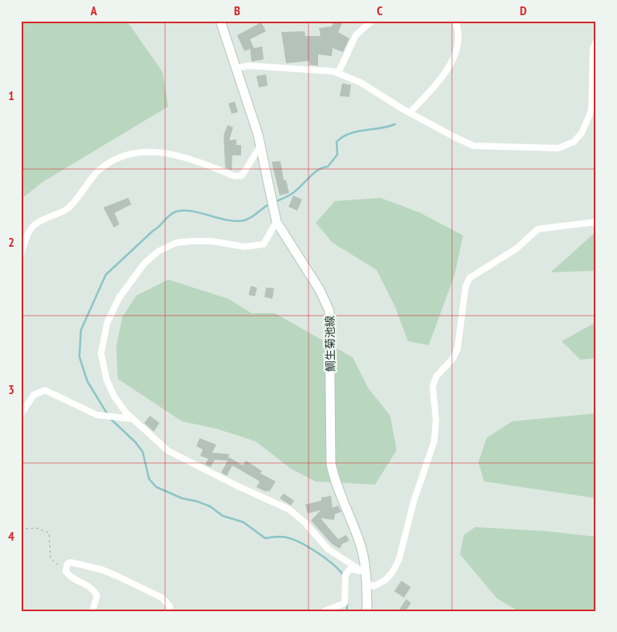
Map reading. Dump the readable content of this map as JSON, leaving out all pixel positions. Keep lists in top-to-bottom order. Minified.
{"streets":{"main road":["鯛生菊池線"]},"grid":{"columns":["A","B","C","D"],"rows":["1","2","3","4"]}}
